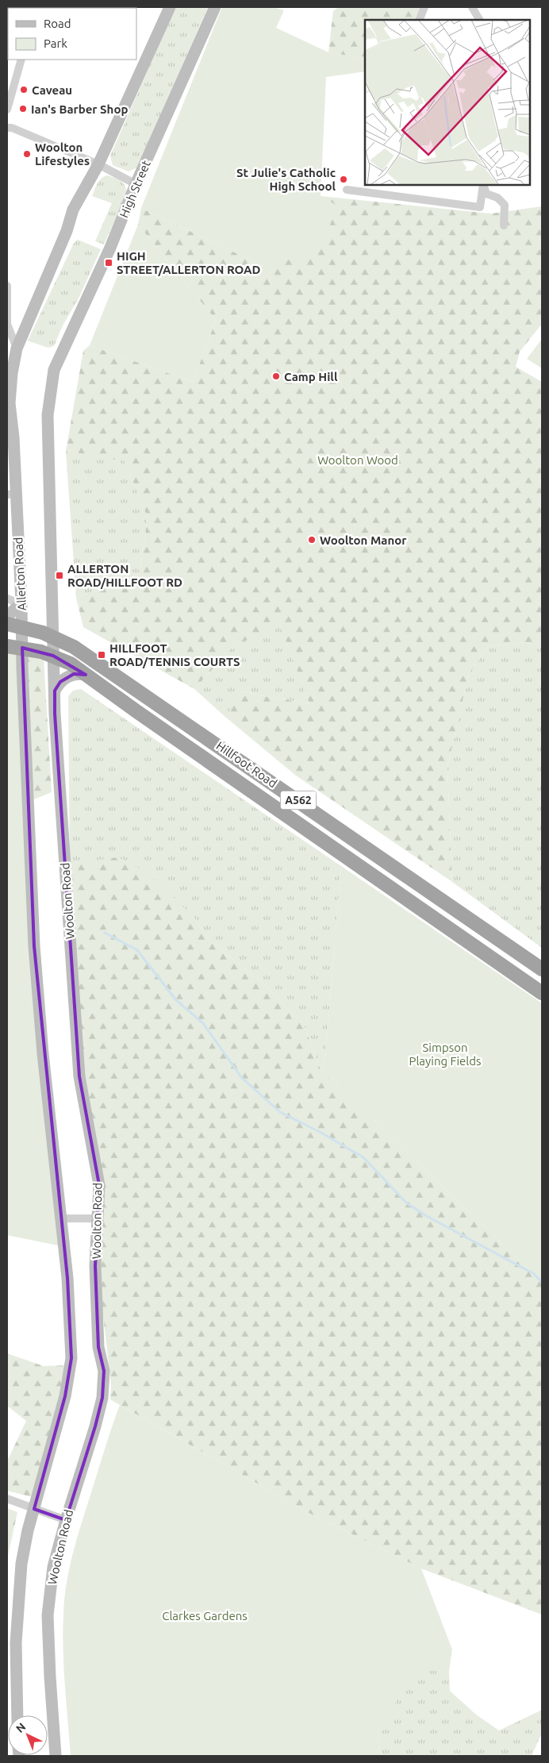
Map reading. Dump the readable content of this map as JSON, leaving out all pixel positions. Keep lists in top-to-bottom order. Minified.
{"streets":{"highway":["Hillfoot Road","A562"],"main road":["High Street","Allerton Road","Woolton Road"]},"crossings":[["High Street","Hillfoot Road"],["High Street","Woolton Road"],["Allerton Road","Hillfoot Road"],["Allerton Road","A562"],["Hillfoot Road","A562"],["Hillfoot Road","Woolton Road"],["A562","Woolton Road"]],"parks":["Woolton Wood","Simpson Playing Fields","Clarkes Gardens"],"places":{"other":["Caveau","Ian's Barber Shop","Woolton Lifestyles","St Julie's Catholic High School","Camp Hill","Woolton Manor"],"transit":["HIGH STREET/ALLERTON ROAD","ALLERTON ROAD/HILLFOOT RD","HILLFOOT ROAD/TENNIS COURTS"]},"legend":["Road","Park"],"north":"top left"}
